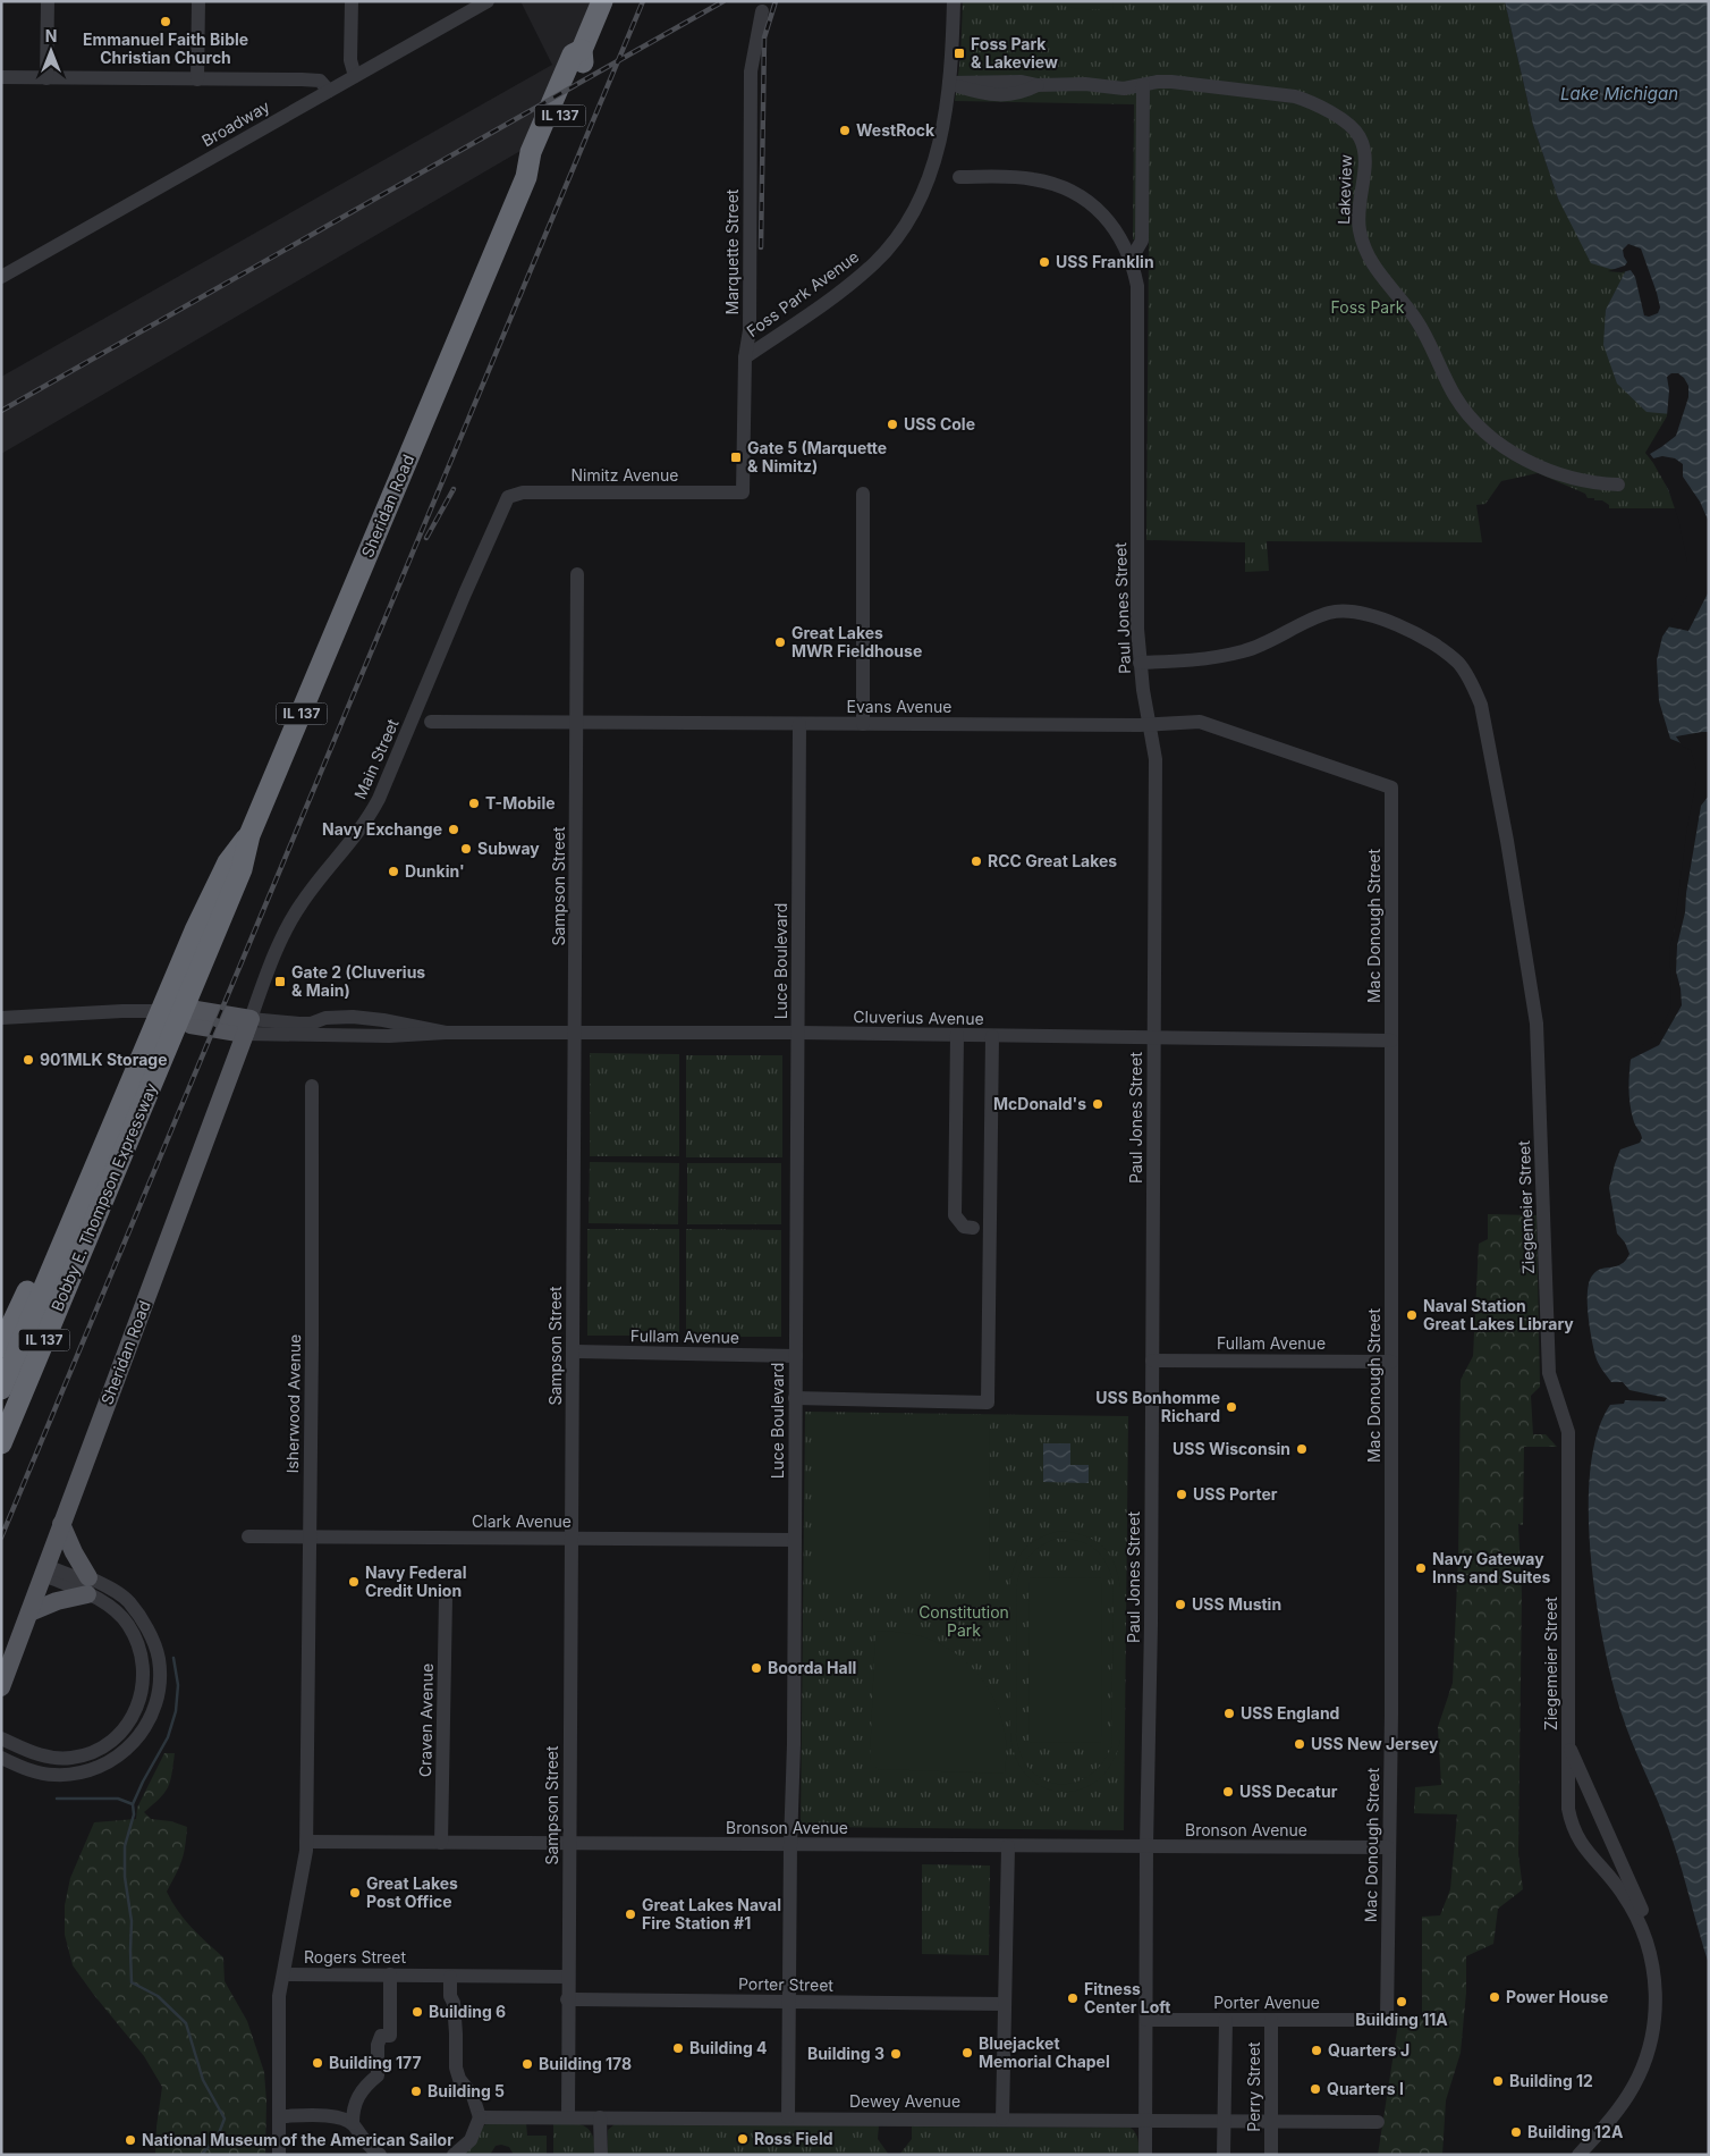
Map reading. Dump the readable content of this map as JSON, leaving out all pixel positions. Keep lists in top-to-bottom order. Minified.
{"streets":{"highway":["IL 137","Sheridan Road","Bobby E. Thompson Expressway"],"street":["Broadway","Lakeview","Marquette Street","Foss Park Avenue","Nimitz Avenue","Paul Jones Street","Evans Avenue","Main Street","Sampson Street","Mac Donough Street","Luce Boulevard","Cluverius Avenue","Ziegemeier Street","Fullam Avenue","Isherwood Avenue","Clark Avenue","Craven Avenue","Bronson Avenue","Rogers Street","Porter Street","Porter Avenue","Perry Street","Dewey Avenue"]},"crossings":[["Lakeview","Foss Park Avenue"],["Marquette Street","Foss Park Avenue"],["Marquette Street","Nimitz Avenue"],["Nimitz Avenue","Main Street"],["Sheridan Road","Main Street"],["Sheridan Road","Cluverius Avenue"],["Sheridan Road","Bobby E. Thompson Expressway"],["Paul Jones Street","Evans Avenue"],["Paul Jones Street","Cluverius Avenue"],["Paul Jones Street","Ziegemeier Street"],["Paul Jones Street","Fullam Avenue"],["Paul Jones Street","Bronson Avenue"],["Paul Jones Street","Porter Avenue"],["Paul Jones Street","Dewey Avenue"],["Evans Avenue","Sampson Street"],["Evans Avenue","Mac Donough Street"],["Evans Avenue","Luce Boulevard"],["Main Street","Cluverius Avenue"],["Sampson Street","Cluverius Avenue"],["Sampson Street","Fullam Avenue"],["Sampson Street","Clark Avenue"],["Sampson Street","Bronson Avenue"],["Sampson Street","Rogers Street"],["Sampson Street","Porter Street"],["Sampson Street","Dewey Avenue"],["Mac Donough Street","Cluverius Avenue"],["Mac Donough Street","Fullam Avenue"],["Mac Donough Street","Bronson Avenue"],["Mac Donough Street","Porter Avenue"],["Luce Boulevard","Cluverius Avenue"],["Luce Boulevard","Fullam Avenue"],["Luce Boulevard","Clark Avenue"],["Luce Boulevard","Bronson Avenue"],["Luce Boulevard","Porter Street"],["Luce Boulevard","Dewey Avenue"],["Isherwood Avenue","Clark Avenue"],["Isherwood Avenue","Bronson Avenue"],["Craven Avenue","Bronson Avenue"],["Porter Avenue","Perry Street"],["Perry Street","Dewey Avenue"]],"water":["Lake Michigan"],"parks":["Foss Park","Constitution Park"],"places":{"other":["Emmanuel Faith Bible Christian Church","WestRock","USS Franklin","USS Cole","Great Lakes MWR Fieldhouse","T-Mobile","Navy Exchange","Subway","RCC Great Lakes","Dunkin'","901MLK Storage","McDonald's","Naval Station Great Lakes Library","USS Bonhomme Richard","USS Wisconsin","USS Porter","Navy Gateway Inns and Suites","Navy Federal Credit Union","USS Mustin","Boorda Hall","USS England","USS New Jersey","USS Decatur","Great Lakes Post Office","Great Lakes Naval Fire Station #1","Power House","Fitness Center Loft","Building 11A","Building 6","Building 4","Quarters J","Bluejacket Memorial Chapel","Building 3","Building 177","Building 178","Building 12","Quarters I","Building 5","Building 12A","Ross Field","National Museum of the American Sailor"],"transit":["Foss Park & Lakeview","Gate 5 (Marquette & Nimitz)","Gate 2 (Cluverius & Main)"]},"north":"top"}
